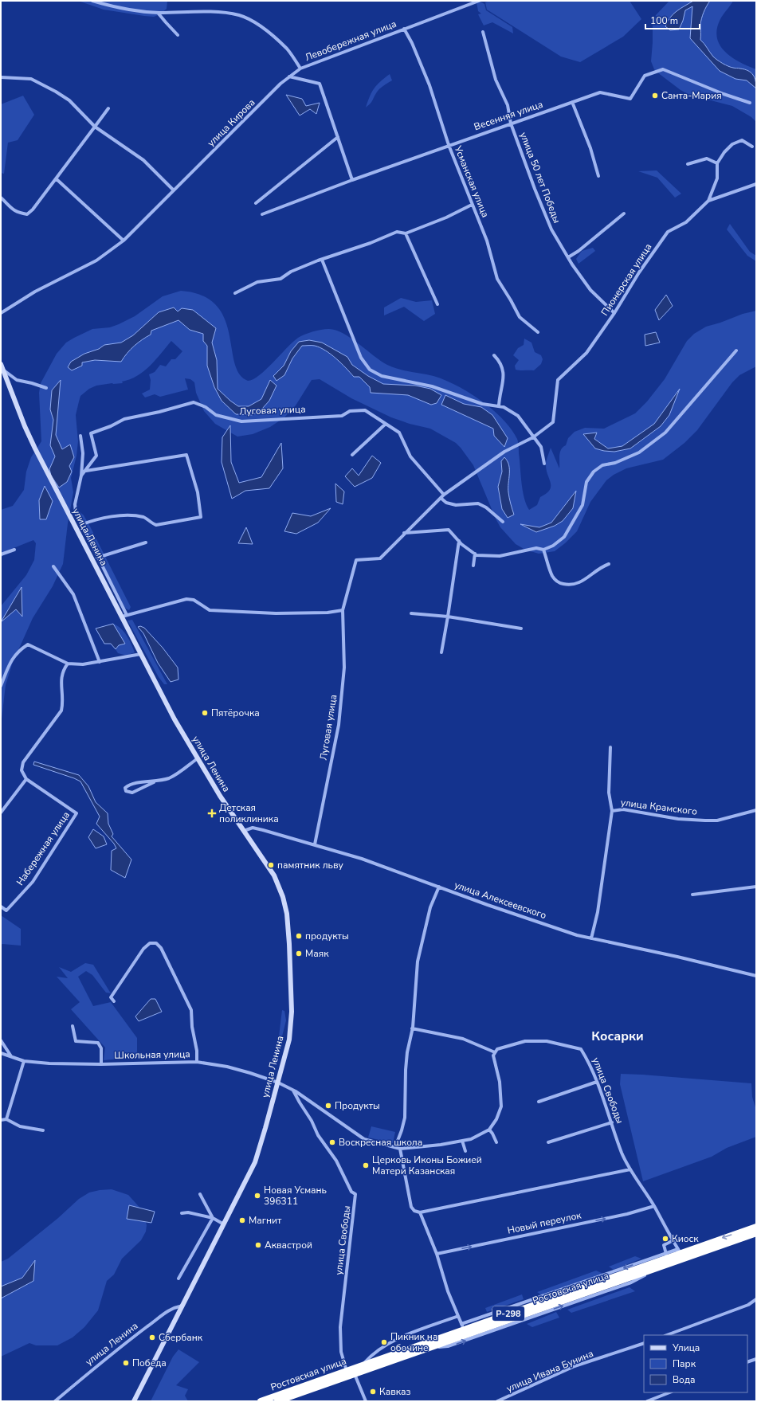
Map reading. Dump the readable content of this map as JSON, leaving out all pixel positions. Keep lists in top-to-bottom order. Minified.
{"streets":{"highway":["Ростовская улица","Р-298"],"main road":["улица Ленина"],"street":["Левобережная улица","Весенняя улица","улица Кирова","улица 50 лет Победы","Усманская улица","Пионерская улица","Луговая улица","улица Крамского","Набережная улица","улица Алексеевского","Школьная улица","улица Свободы","Новый переулок","улица Ивана Бунина"]},"crossings":[["Левобережная улица","улица Кирова"],["Левобережная улица","Усманская улица"],["Весенняя улица","улица 50 лет Победы"],["Весенняя улица","Усманская улица"],["улица 50 лет Победы","Пионерская улица"],["Пионерская улица","Луговая улица"],["Луговая улица","улица Ленина"],["Луговая улица","улица Алексеевского"],["улица Ленина","улица Алексеевского"],["улица Ленина","Школьная улица"],["улица Крамского","улица Алексеевского"],["улица Свободы","Новый переулок"],["улица Свободы","Ростовская улица"]],"one_way":["Новый переулок"],"districts":["Косарки"],"places":{"other":["Санта-Мария","Пятёрочка","памятник льву","продукты","Маяк","Продукты","Воскресная школа","Церковь Иконы Божией Матери Казанская","Новая Усмань 396311","Магнит","Киоск","Аквастрой","Сбербанк","Пикник на обочине","Победа","Кавказ"],"health":["Детская поликлиника"]},"legend":["Улица","Парк","Вода"],"scale_bar":"100 m"}
